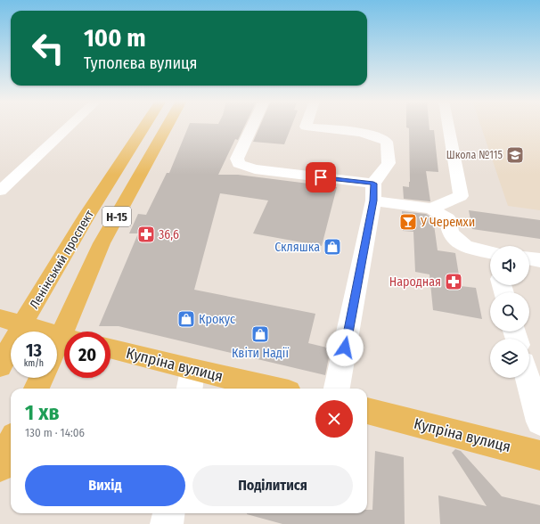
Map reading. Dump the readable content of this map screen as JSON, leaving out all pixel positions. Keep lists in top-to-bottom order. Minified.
{"streets":{"main road":["Н-15","Ленінський проспект","Купріна вулиця"]},"places":{"school or university":["Школа №115"],"bar":["У Черемхи"],"pharmacy":["36,6","Народная"],"shop":["Скляшка","Крокус","Квіти Надії"]},"page":{"turn":["100 m","Туполєва вулиця"],"speed":"13 km/h","limit":"20","heading":["1 хв","130 m · 14:06"],"buttons":["Вихід","Поділитися"]}}
